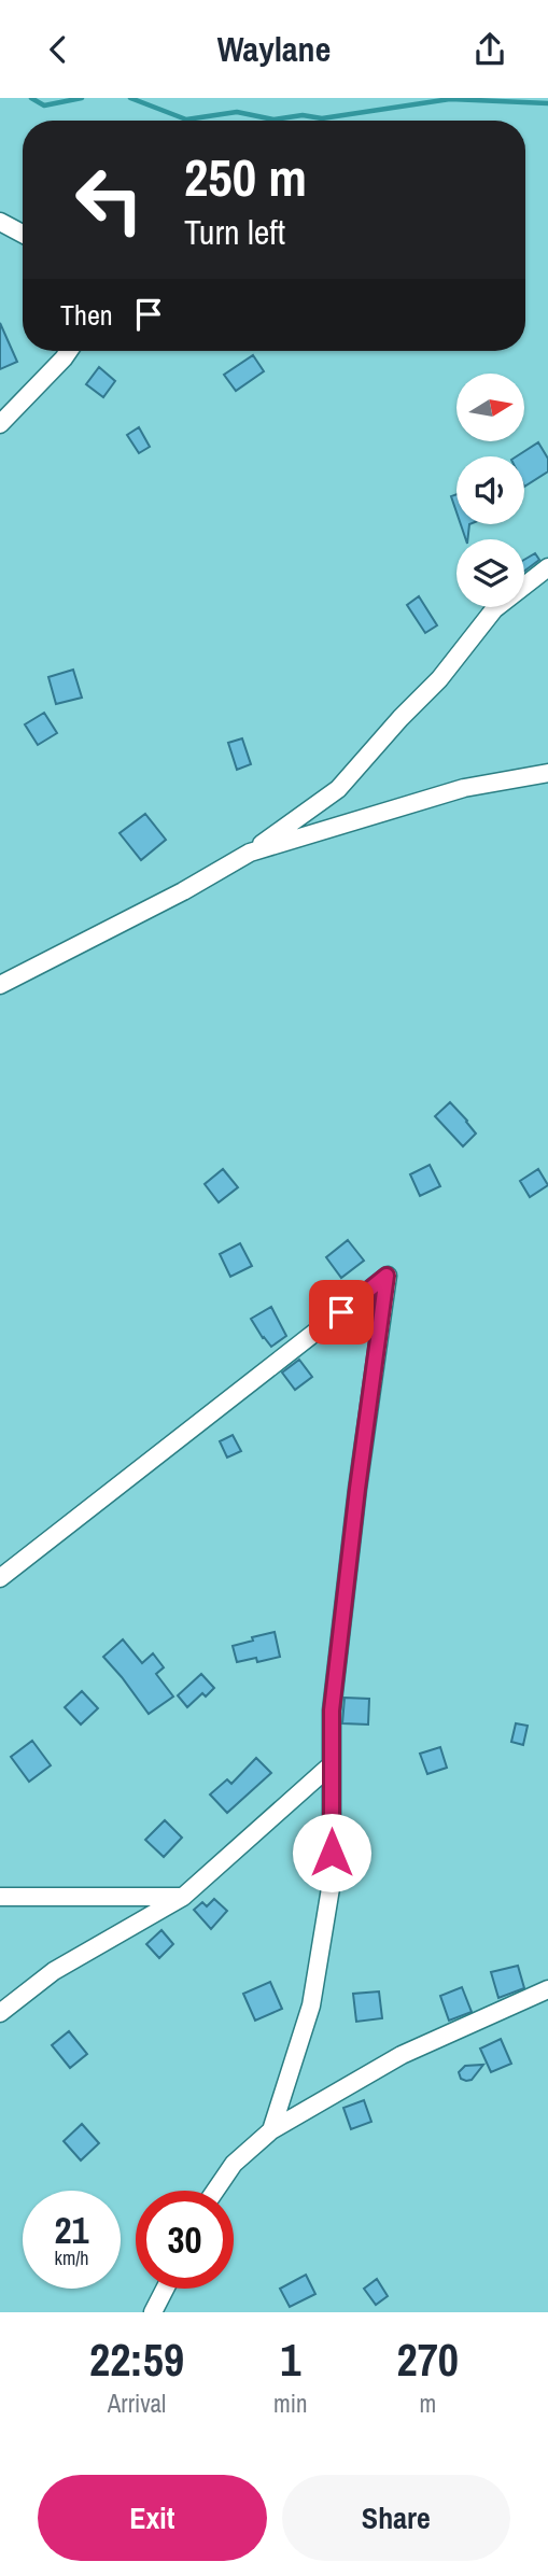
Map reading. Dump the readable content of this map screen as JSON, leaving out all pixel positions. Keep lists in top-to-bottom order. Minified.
{"north":"right","page":{"header":"Waylane","turn":["250 m","Turn left"],"then":"Then","speed":"21 km/h","limit":"30","eta":["22:59","Arrival","1","min","270","m"],"buttons":["Exit","Share"]}}
